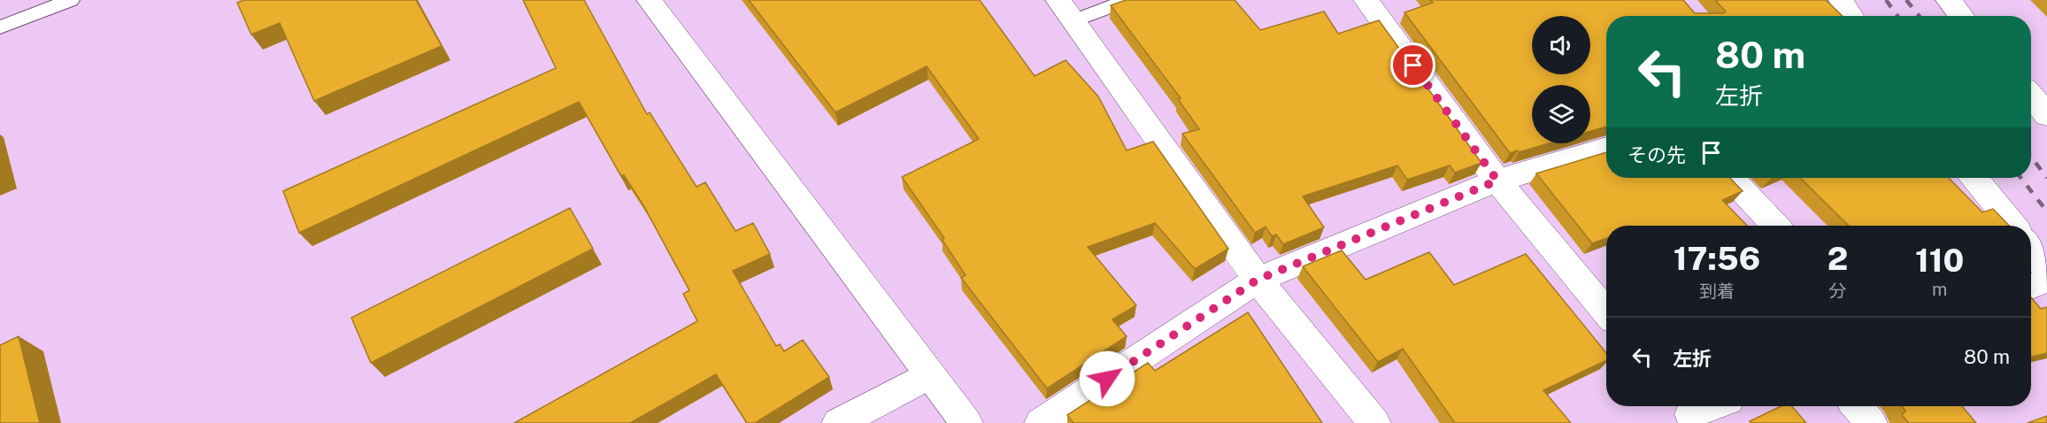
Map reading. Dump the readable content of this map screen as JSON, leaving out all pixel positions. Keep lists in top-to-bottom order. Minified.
{"page":{"turn":["80 m","左折"],"then":"その先","eta":["17:56","到着","2","分","110","m"],"list":[{"name":"左折","value":"80 m"}]}}
